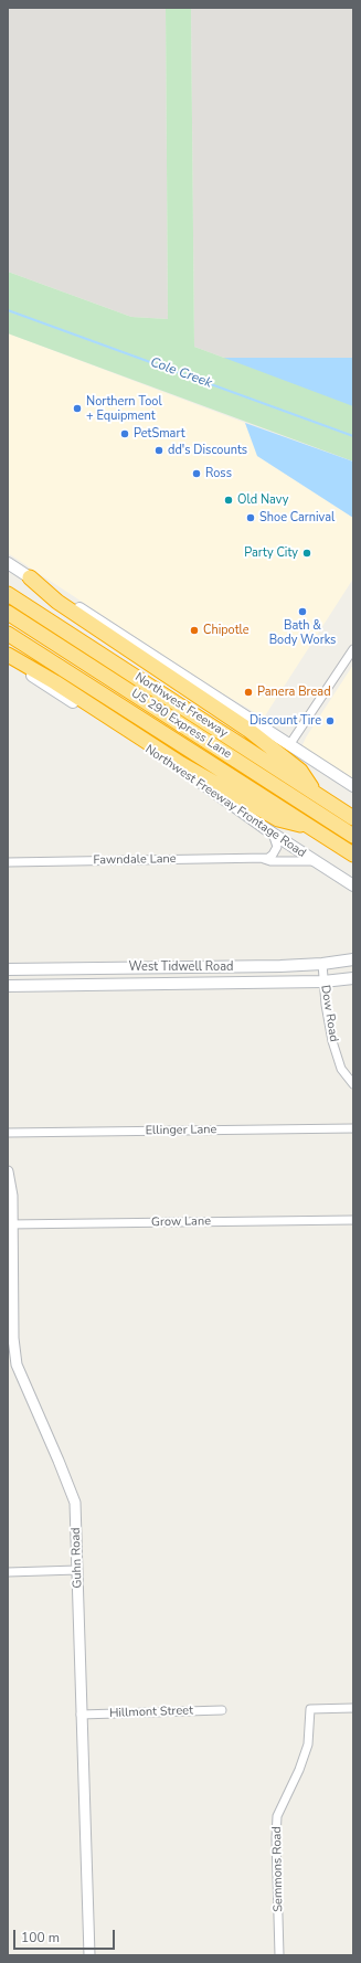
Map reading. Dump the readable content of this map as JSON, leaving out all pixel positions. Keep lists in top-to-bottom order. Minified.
{"streets":{"highway":["Northwest Freeway","US 290 Express Lane"],"main road":["Northwest Freeway Frontage Road","West Tidwell Road"],"street":["Fawndale Lane","Dow Road","Ellinger Lane","Grow Lane","Guhn Road","Hillmont Street","Semmons Road"]},"crossings":[["Northwest Freeway Frontage Road","Fawndale Lane"],["West Tidwell Road","Dow Road"],["Grow Lane","Guhn Road"],["Guhn Road","Hillmont Street"]],"water":["Cole Creek"],"places":["Northern Tool + Equipment","PetSmart","dd's Discounts","Ross","Old Navy","Shoe Carnival","Party City","Bath & Body Works","Chipotle","Panera Bread","Discount Tire"],"scale_bar":"100 m"}
